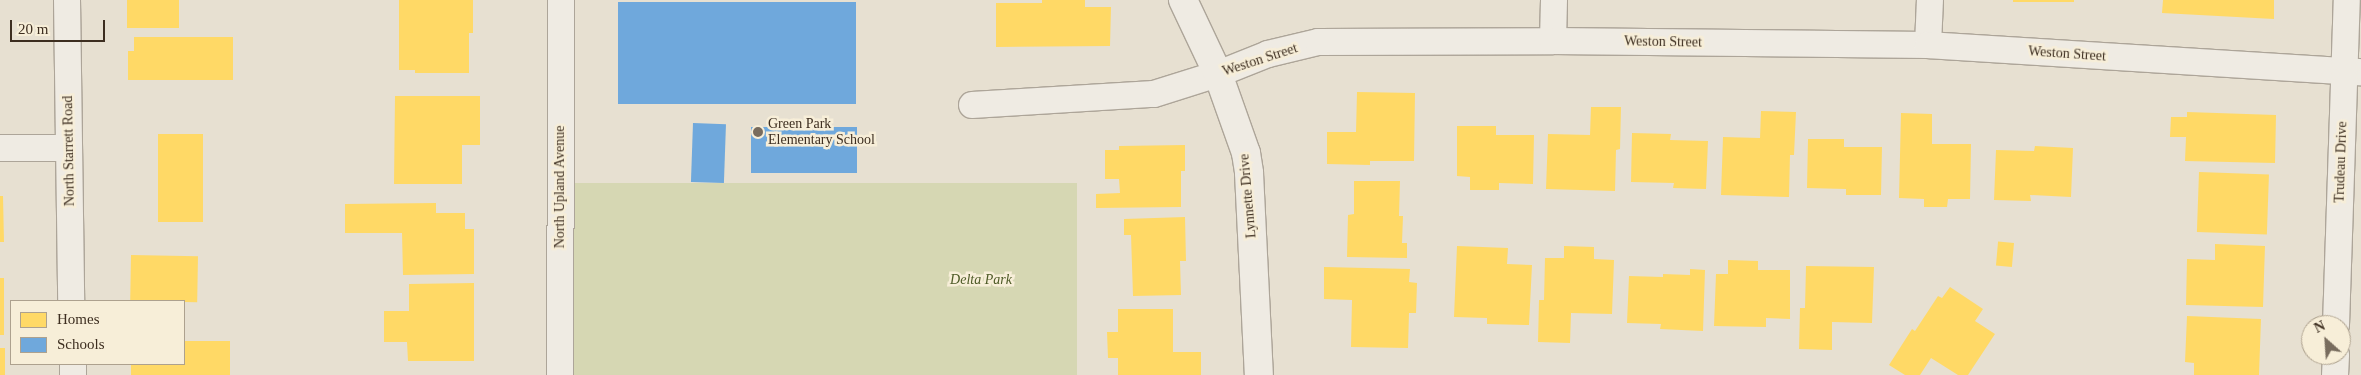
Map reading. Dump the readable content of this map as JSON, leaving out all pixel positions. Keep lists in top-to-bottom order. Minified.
{"streets":{"street":["Weston Street","North Starrett Road","Trudeau Drive","North Upland Avenue","Lynnette Drive"]},"crossings":[["Weston Street","Trudeau Drive"],["Weston Street","Lynnette Drive"]],"parks":["Delta Park"],"places":["Green Park Elementary School"],"legend":["Homes","Schools"],"scale_bar":"20 m","north":"top left"}
